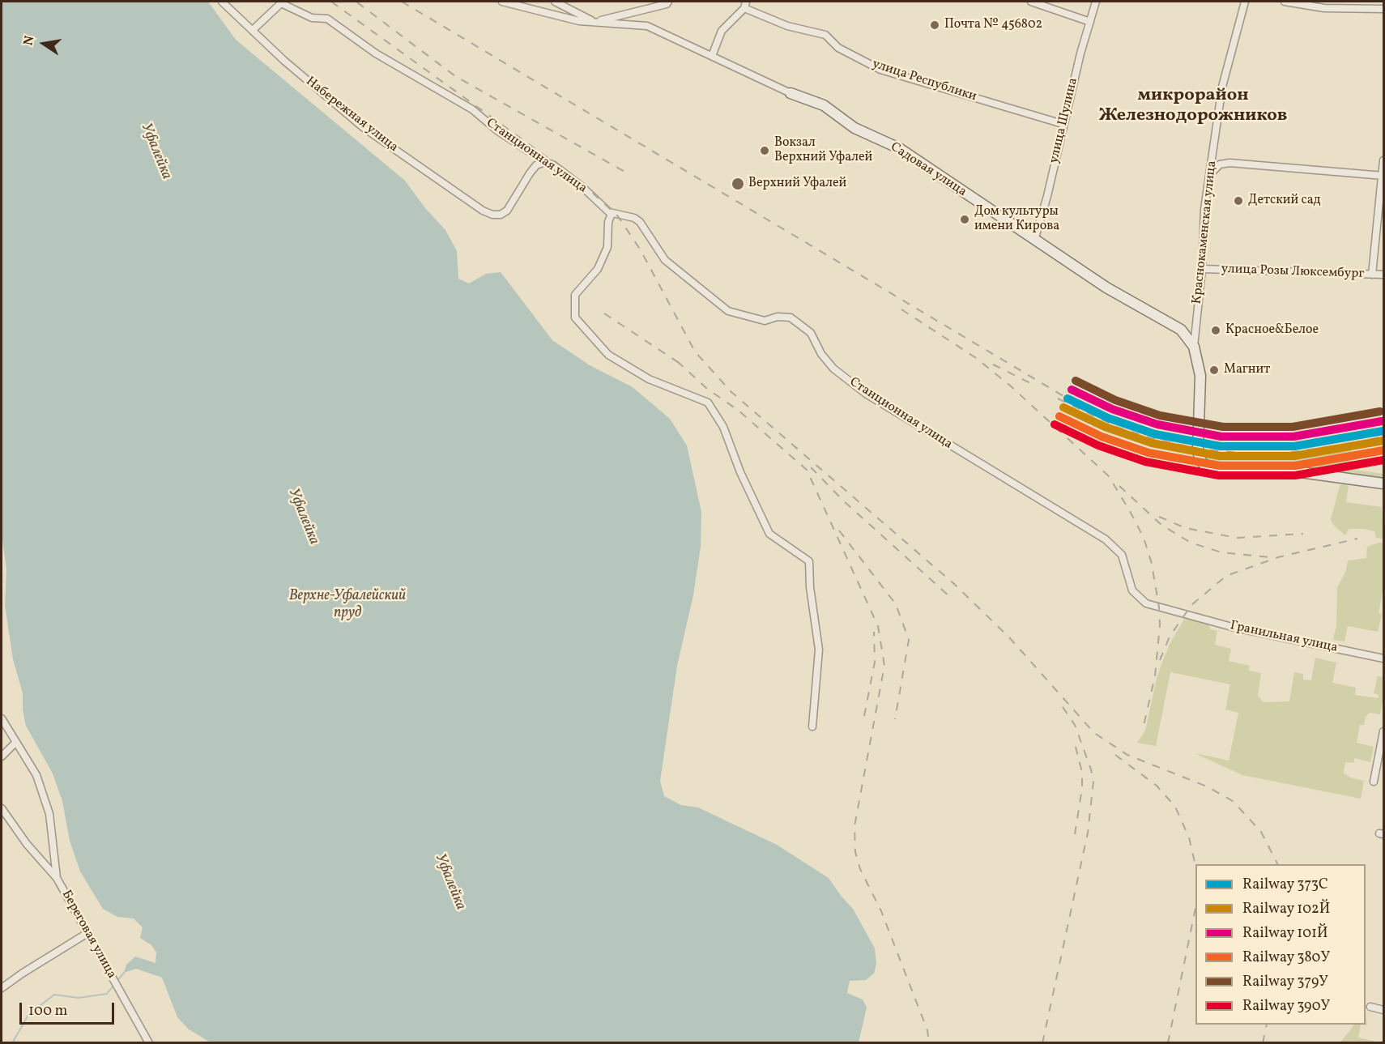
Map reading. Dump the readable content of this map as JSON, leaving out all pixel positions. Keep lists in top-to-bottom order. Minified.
{"streets":{"street":["улица Республики","Набережная улица","улица Шулина","Станционная улица","Садовая улица","Краснокаменская улица","улица Розы Люксембург","Гранильная улица","Береговая улица"]},"crossings":[["улица Республики","улица Шулина"],["Набережная улица","Станционная улица"],["улица Шулина","Садовая улица"],["Станционная улица","Гранильная улица"],["Садовая улица","Краснокаменская улица"],["Краснокаменская улица","улица Розы Люксембург"]],"districts":["микрорайон Железнодорожников"],"water":["Уфалейка","Верхне-Уфалейский пруд"],"places":["Почта № 456802","Вокзал Верхний Уфалей","Верхний Уфалей","Детский сад","Дом культуры имени Кирова","Красное&Белое","Магнит"],"lines":["rail line 379У","rail line 101Й","rail line 373C","rail line 102Й","rail line 380У","rail line 390У"],"legend":["Railway 373C","Railway 102Й","Railway 101Й","Railway 380У","Railway 379У","Railway 390У"],"scale_bar":"100 m","north":"left"}
